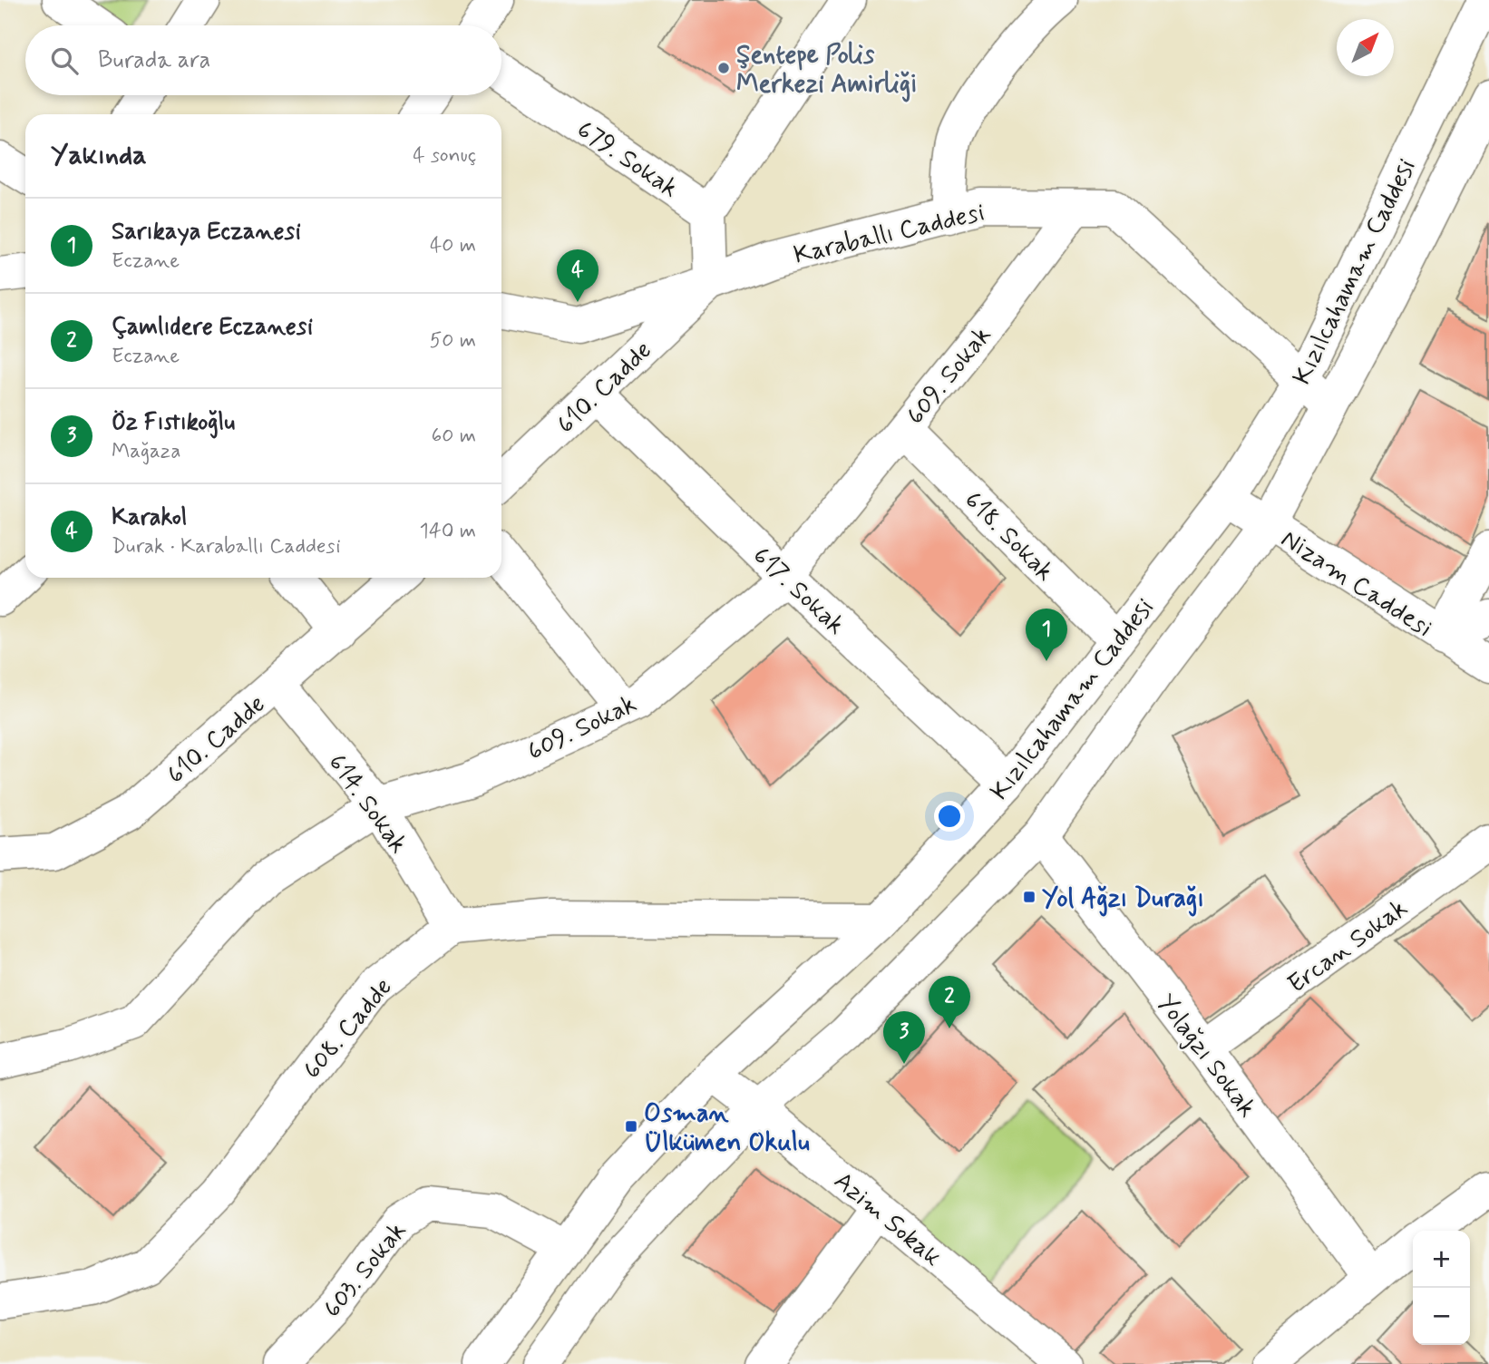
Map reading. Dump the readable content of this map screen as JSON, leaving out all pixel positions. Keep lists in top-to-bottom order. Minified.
{"streets":{"street":["679. Sokak","Karaballı Caddesi","Kızılcahamam Caddesi","609. Sokak","610. Cadde","618. Sokak","Nizam Caddesi","617. Sokak","614. Sokak","Ercan Sokak","608. Cadde","Yolağzı Sokak","Azim Sokak","603. Sokak"]},"crossings":[["Karaballı Caddesi","Kızılcahamam Caddesi"],["Karaballı Caddesi","609. Sokak"],["Karaballı Caddesi","610. Cadde"],["Kızılcahamam Caddesi","618. Sokak"],["Kızılcahamam Caddesi","Nizam Caddesi"],["Kızılcahamam Caddesi","617. Sokak"],["Kızılcahamam Caddesi","Yolağzı Sokak"],["Kızılcahamam Caddesi","Azim Sokak"],["Kızılcahamam Caddesi","603. Sokak"],["609. Sokak","618. Sokak"],["609. Sokak","617. Sokak"],["609. Sokak","614. Sokak"],["610. Cadde","617. Sokak"],["610. Cadde","614. Sokak"],["614. Sokak","608. Cadde"],["Ercan Sokak","Yolağzı Sokak"]],"places":{"other":["Şentepe Polis Merkezi Amirliği"],"transit":["Yol Ağzı Durağı","Osman Ülkümen Okulu"]},"north":"top right","page":{"search":"Burada ara","heading":["Yakında","4 sonuç"],"list":[{"mark":"1","name":"Sarıkaya Eczanesi","note":"Eczane","value":"40 m"},{"mark":"2","name":"Çamlıdere Eczanesi","note":"Eczane","value":"50 m"},{"mark":"3","name":"Öz Fıstıkoğlu","note":"Mağaza","value":"60 m"},{"mark":"4","name":"Karakol","note":"Durak · Karaballı Caddesi","value":"140 m"}],"pins":["4","1","2","3"],"map_buttons":["+","−"]}}
